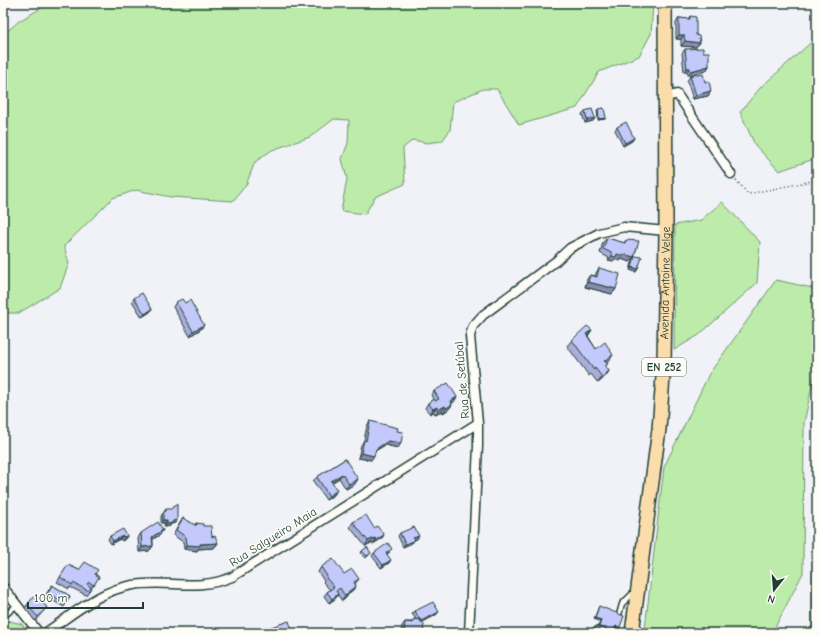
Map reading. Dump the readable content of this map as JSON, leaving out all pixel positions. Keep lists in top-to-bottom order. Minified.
{"streets":{"main road":["Avenida Antoine Velge","EN 252"],"street":["Rua de Setúbal","Rua Salgueiro Maia"]},"crossings":[["Avenida Antoine Velge","EN 252"],["Avenida Antoine Velge","Rua de Setúbal"],["Rua de Setúbal","Rua Salgueiro Maia"]],"scale_bar":"100 m","north":"bottom"}
